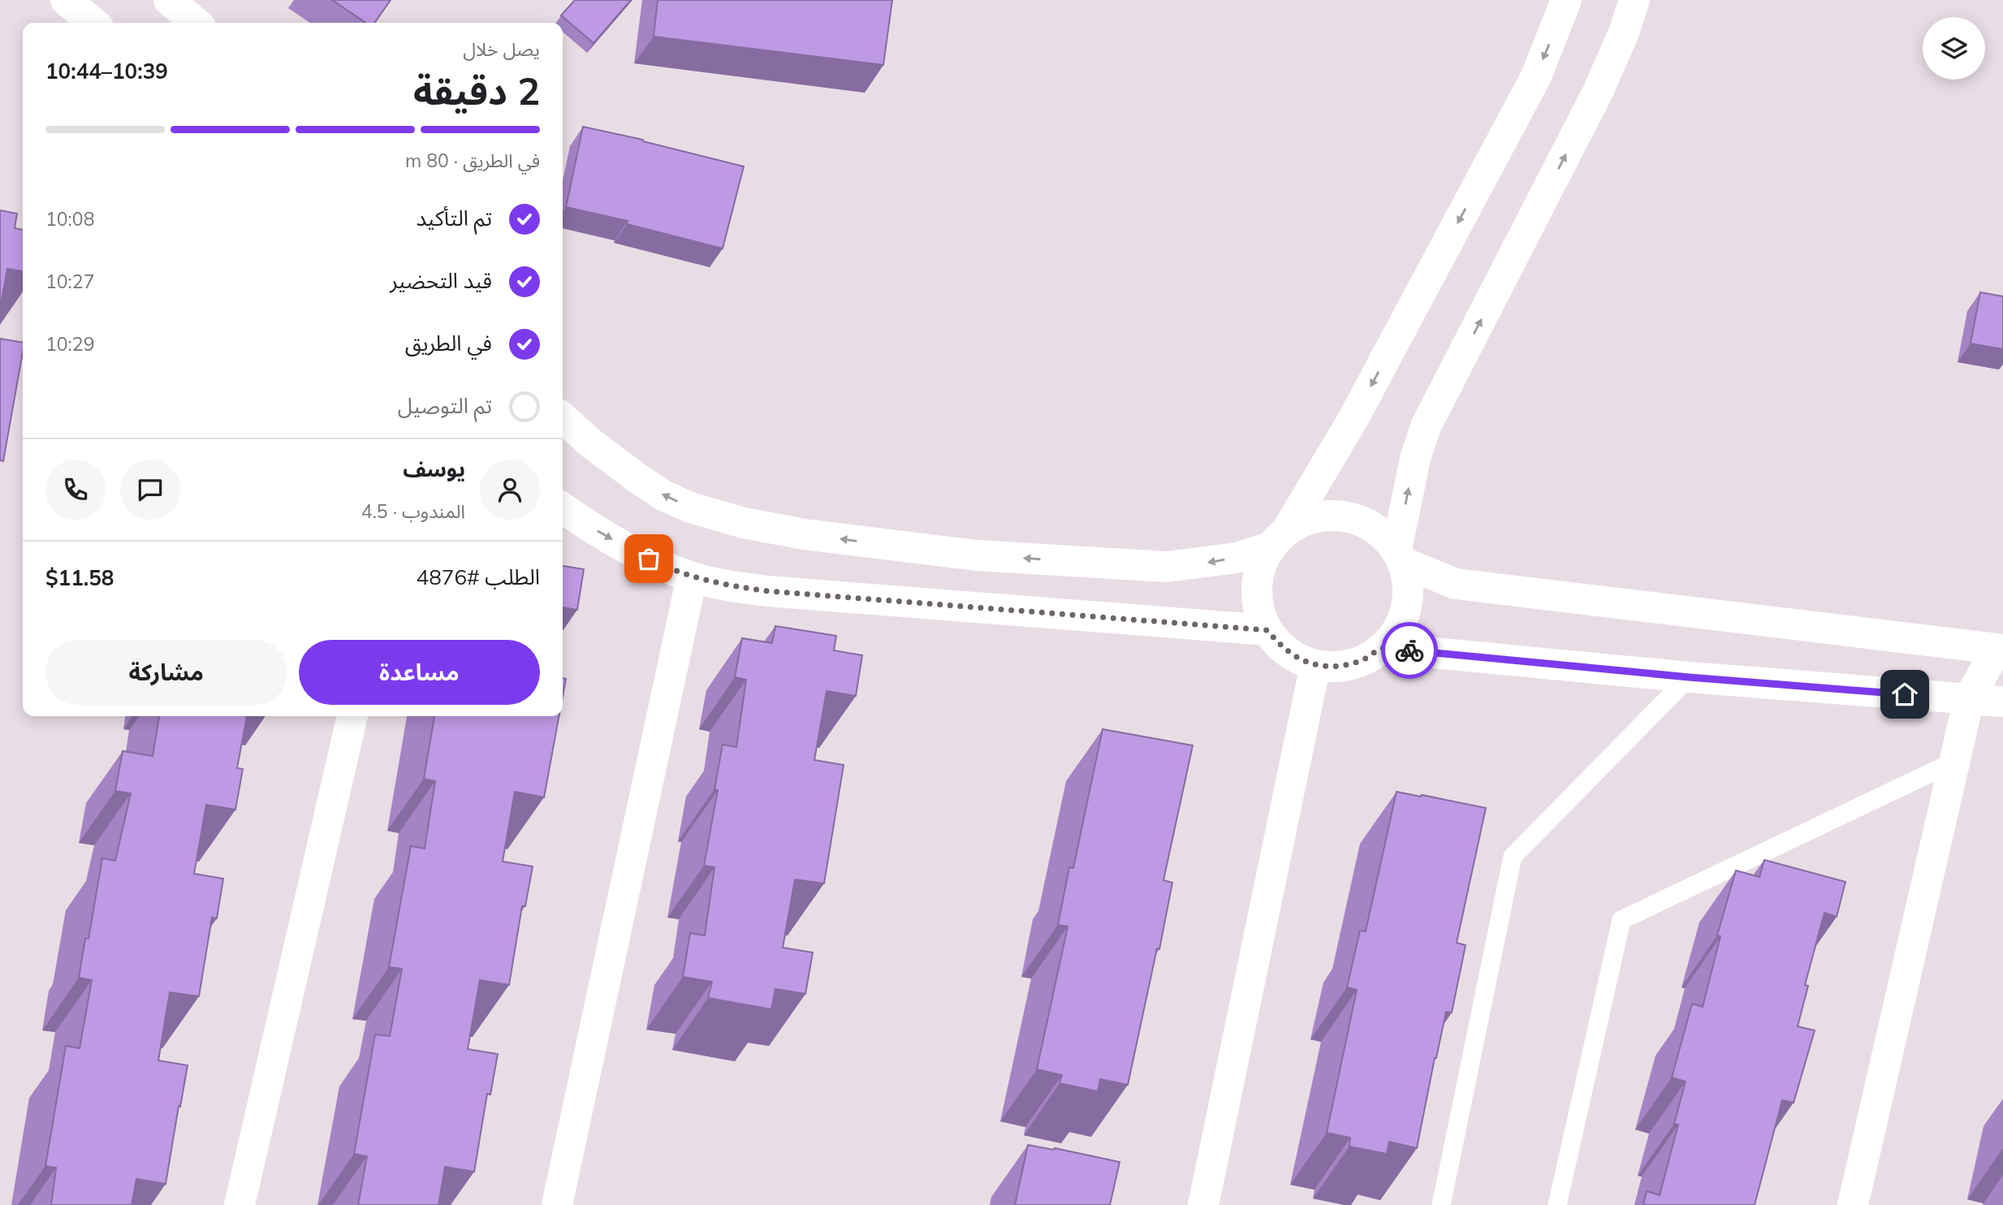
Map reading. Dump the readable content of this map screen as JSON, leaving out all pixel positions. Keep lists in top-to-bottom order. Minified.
{"page":{"heading":["2 دقيقة","يصل خلال","10:39–10:44"],"panel":["يوسف","المندوب · 4.5","الطلب #4876","$11.58"],"bar":"في الطريق · 80 m","list":[["تم التأكيد","10:08"],["قيد التحضير","10:27"],["في الطريق","10:29"],"تم التوصيل"],"buttons":["مساعدة","مشاركة"]}}
